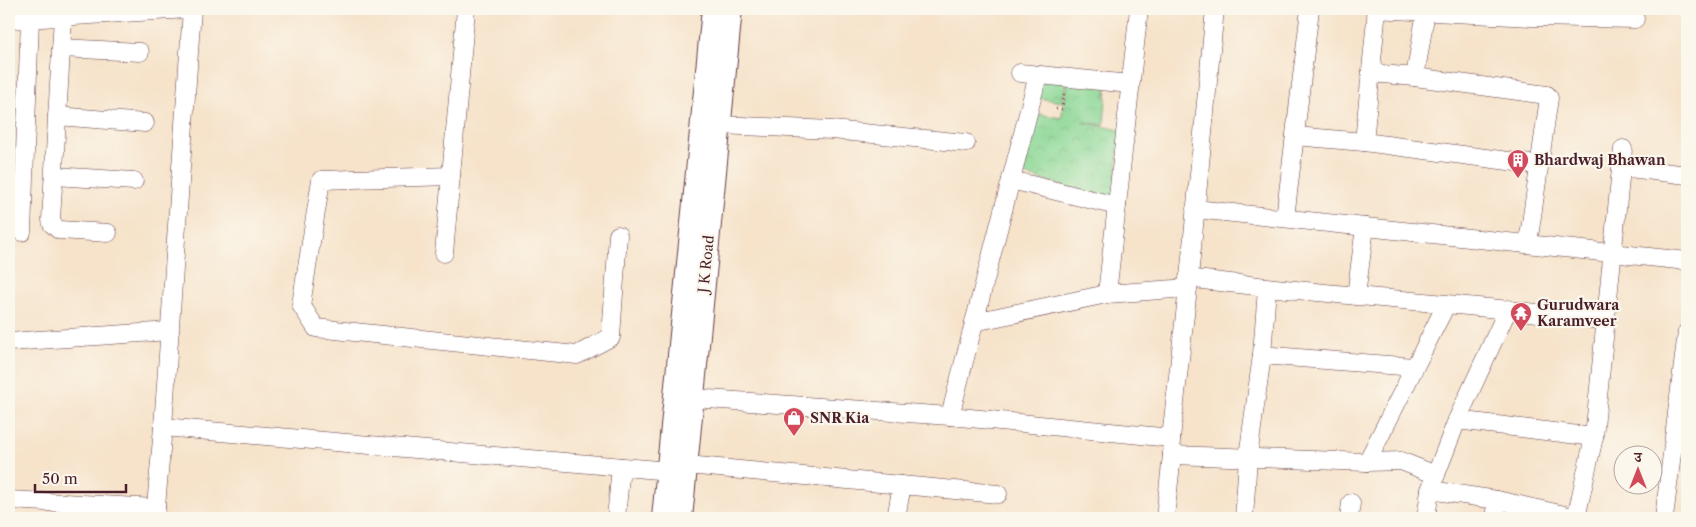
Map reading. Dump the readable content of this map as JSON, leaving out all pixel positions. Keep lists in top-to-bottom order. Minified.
{"streets":{"main road":["J K Road"]},"places":{"building":["Bhardwaj Bhawan"],"temple":["Gurudwara Karamveer"],"shop":["SNR Kia"]},"scale_bar":"50 m","north":"top"}
